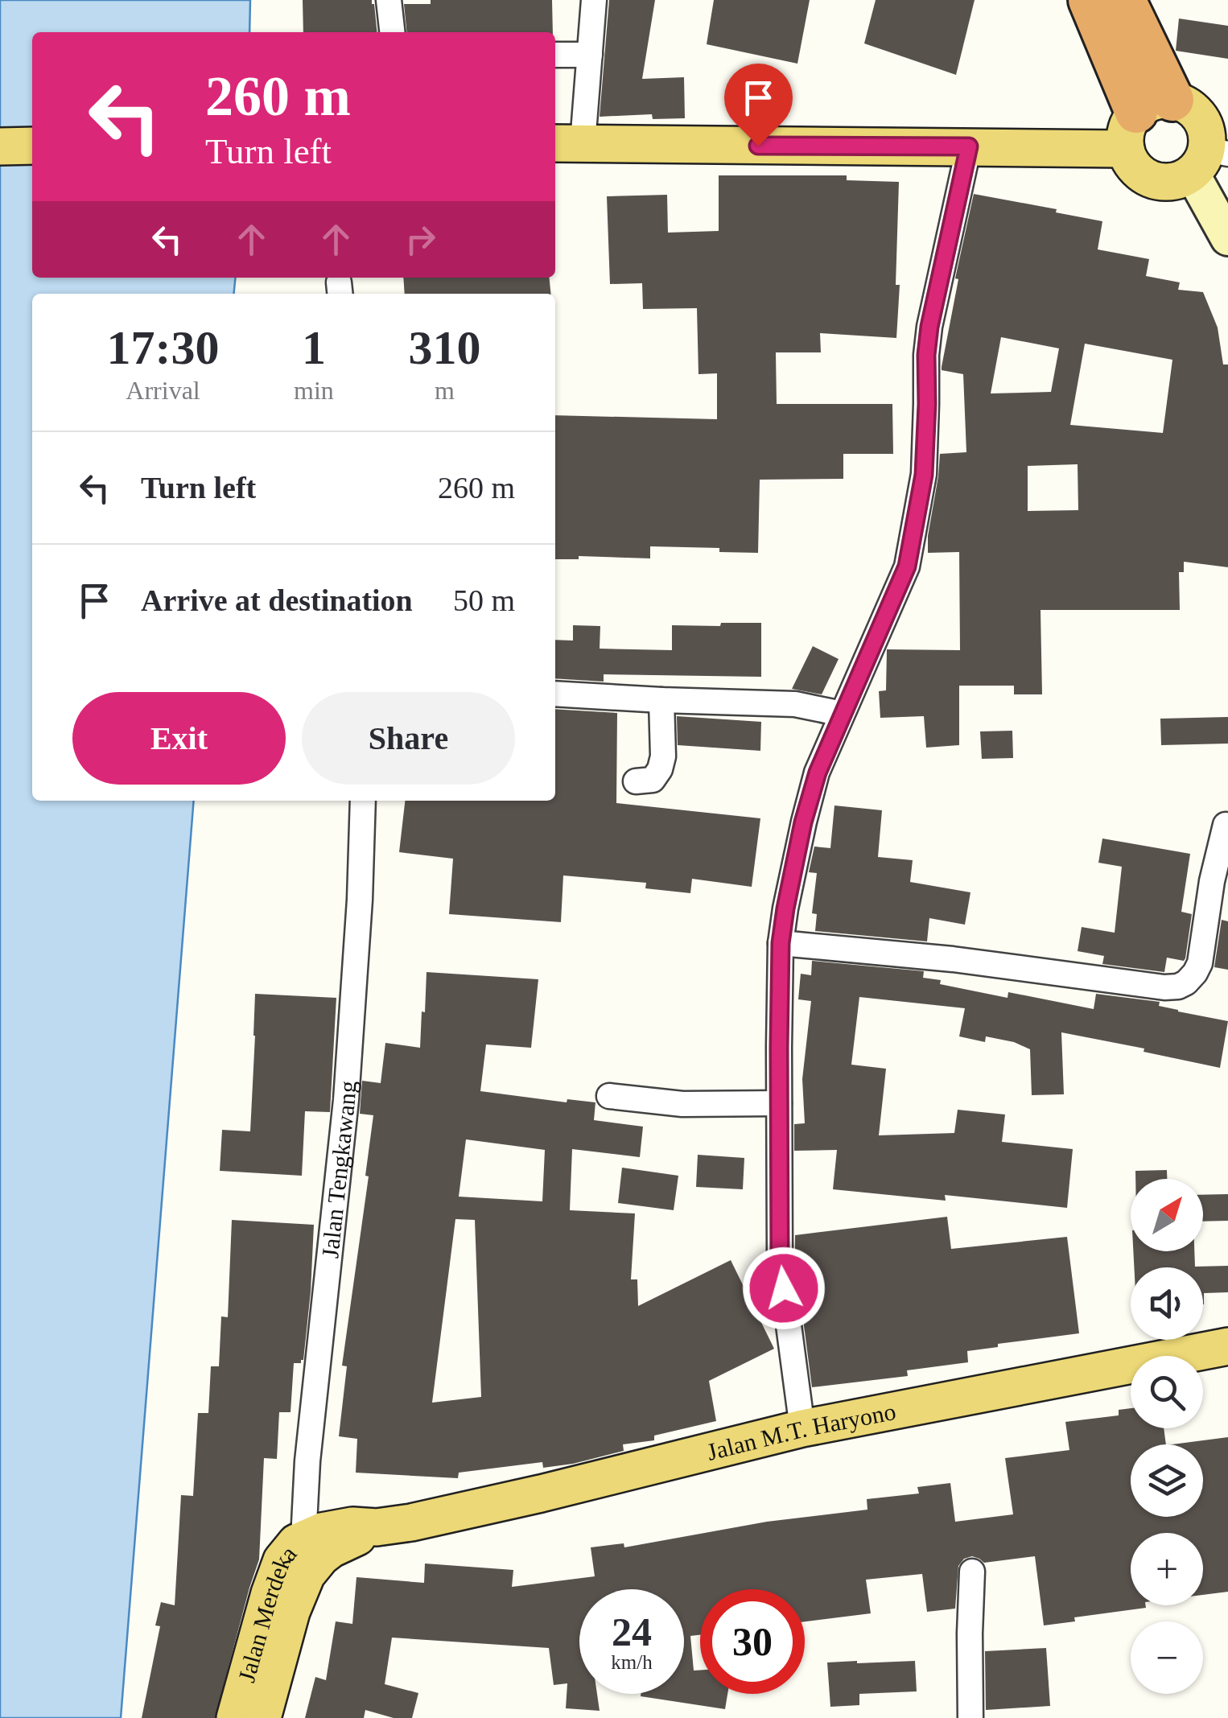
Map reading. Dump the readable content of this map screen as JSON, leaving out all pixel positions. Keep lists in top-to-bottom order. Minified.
{"streets":{"main road":["Jalan M.T. Haryono","Jalan Merdeka"],"street":["Jalan Tengkawang"]},"crossings":[["Jalan Tengkawang","Jalan M.T. Haryono"],["Jalan Tengkawang","Jalan Merdeka"],["Jalan M.T. Haryono","Jalan Merdeka"]],"north":"top right","page":{"turn":["260 m","Turn left"],"eta":["17:30","Arrival","1","min","310","m"],"list":[{"name":"Turn left","value":"260 m"},{"name":"Arrive at destination","value":"50 m"}],"buttons":["Exit","Share"],"map_buttons":["+","−"],"speed":"24 km/h","limit":"30"}}
